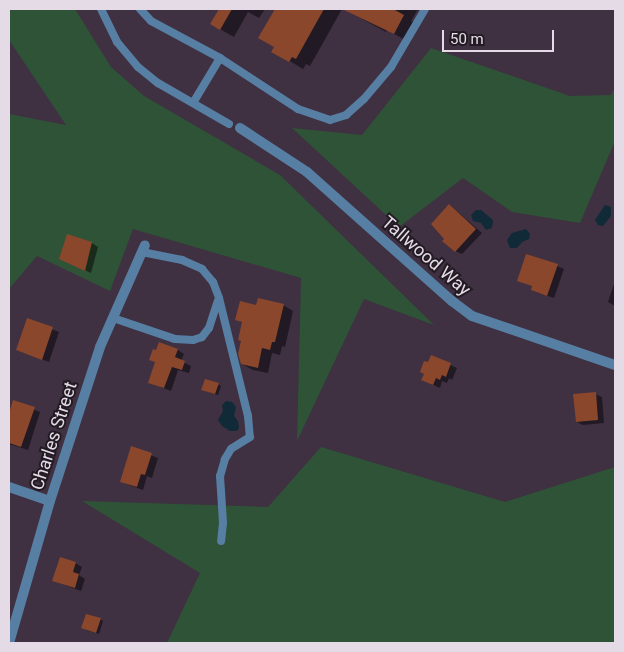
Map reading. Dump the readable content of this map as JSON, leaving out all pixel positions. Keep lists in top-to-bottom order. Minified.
{"streets":{"street":["Tallwood Way","Charles Street"]},"scale_bar":"50 m"}
